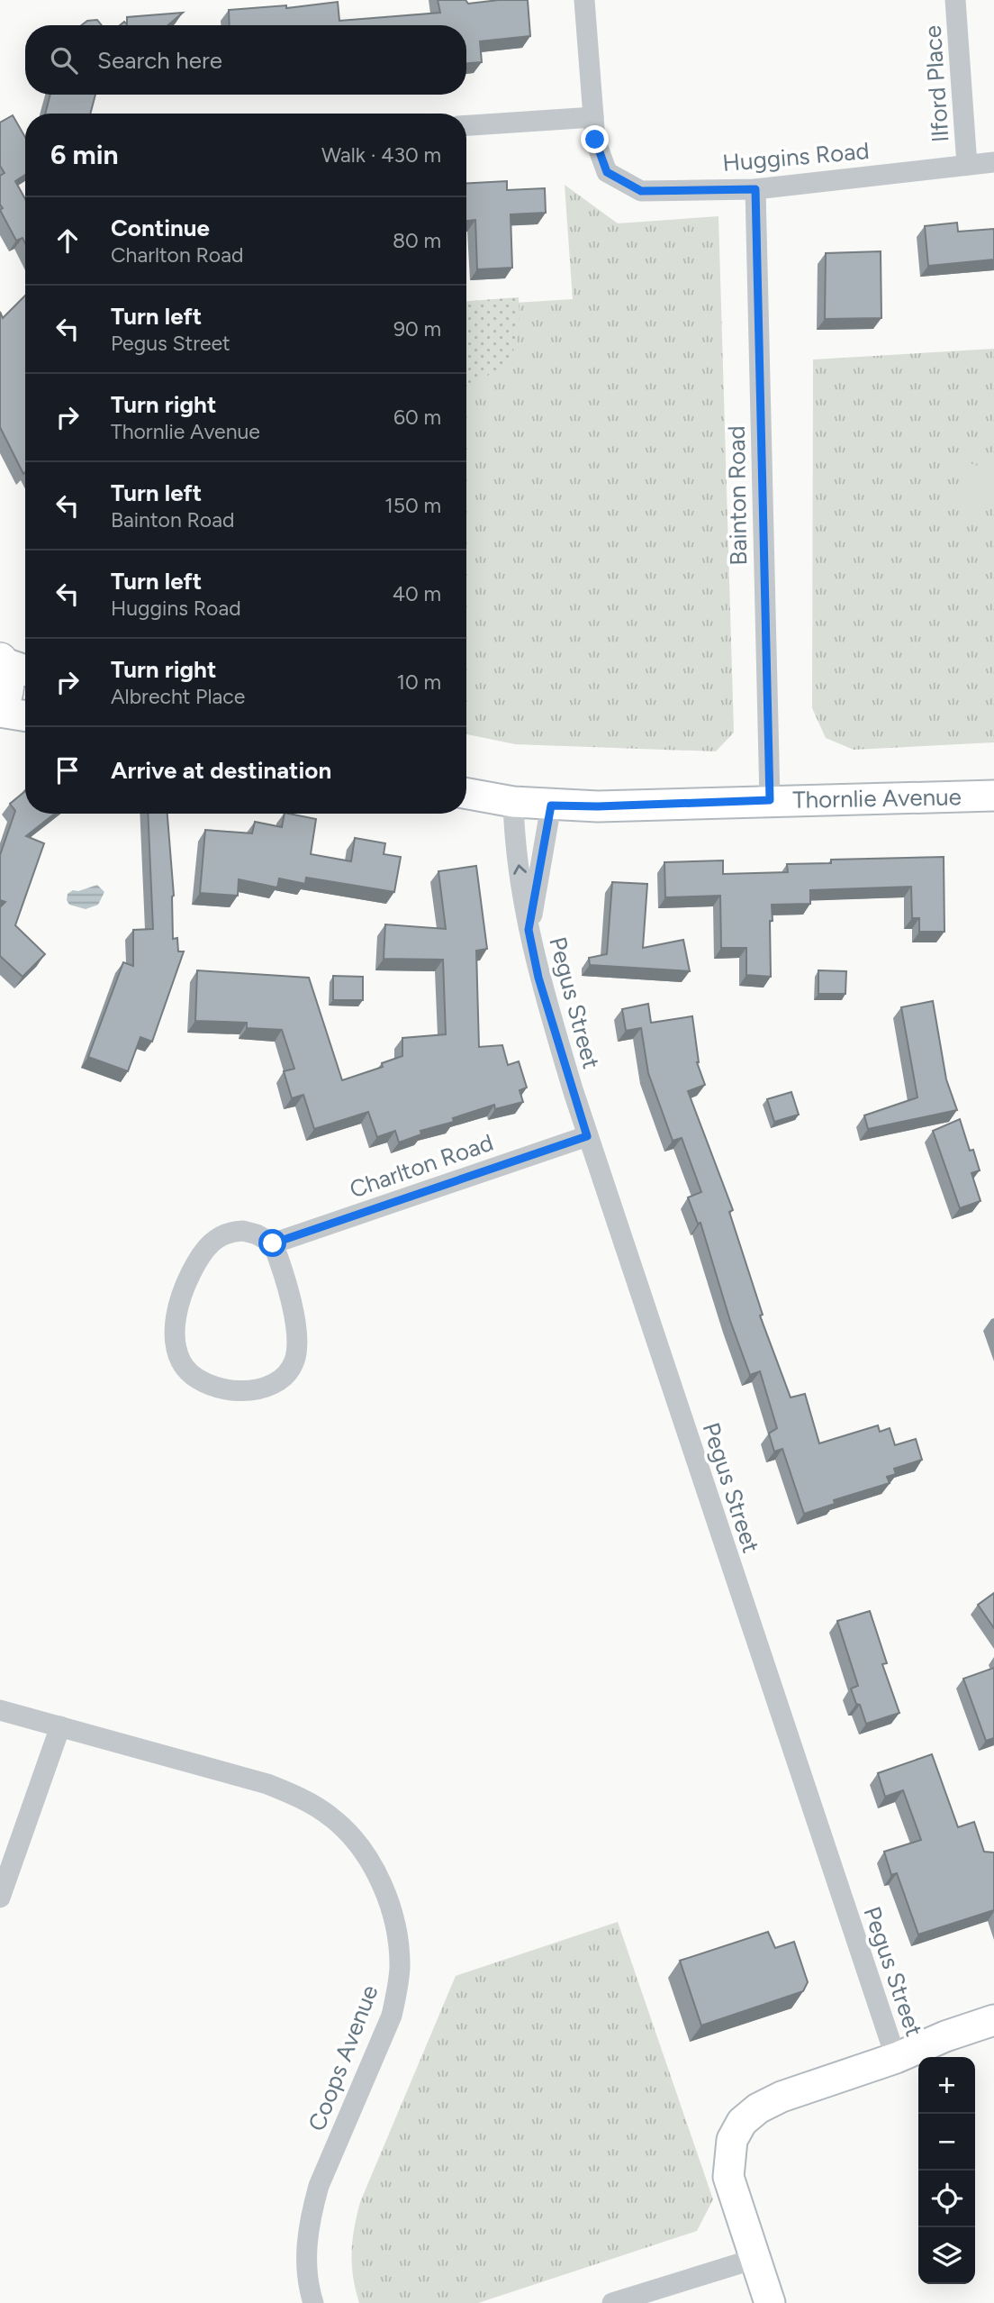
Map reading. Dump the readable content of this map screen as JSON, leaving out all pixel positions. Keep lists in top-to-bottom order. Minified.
{"streets":{"main road":["Thornlie Avenue"],"street":["Ilford Place","Huggins Road","Bainton Road","Pegus Street","Charlton Road","Coops Avenue"]},"crossings":[["Ilford Place","Huggins Road"],["Huggins Road","Bainton Road"],["Bainton Road","Thornlie Avenue"],["Thornlie Avenue","Pegus Street"],["Pegus Street","Charlton Road"]],"page":{"search":"Search here","heading":["6 min","Walk · 430 m"],"list":[["Continue","Charlton Road","80 m"],["Turn left","Pegus Street","90 m"],["Turn right","Thornlie Avenue","60 m"],["Turn left","Bainton Road","150 m"],["Turn left","Huggins Road","40 m"],["Turn right","Albrecht Place","10 m"],"Arrive at destination"],"map_buttons":["+","−"]}}
